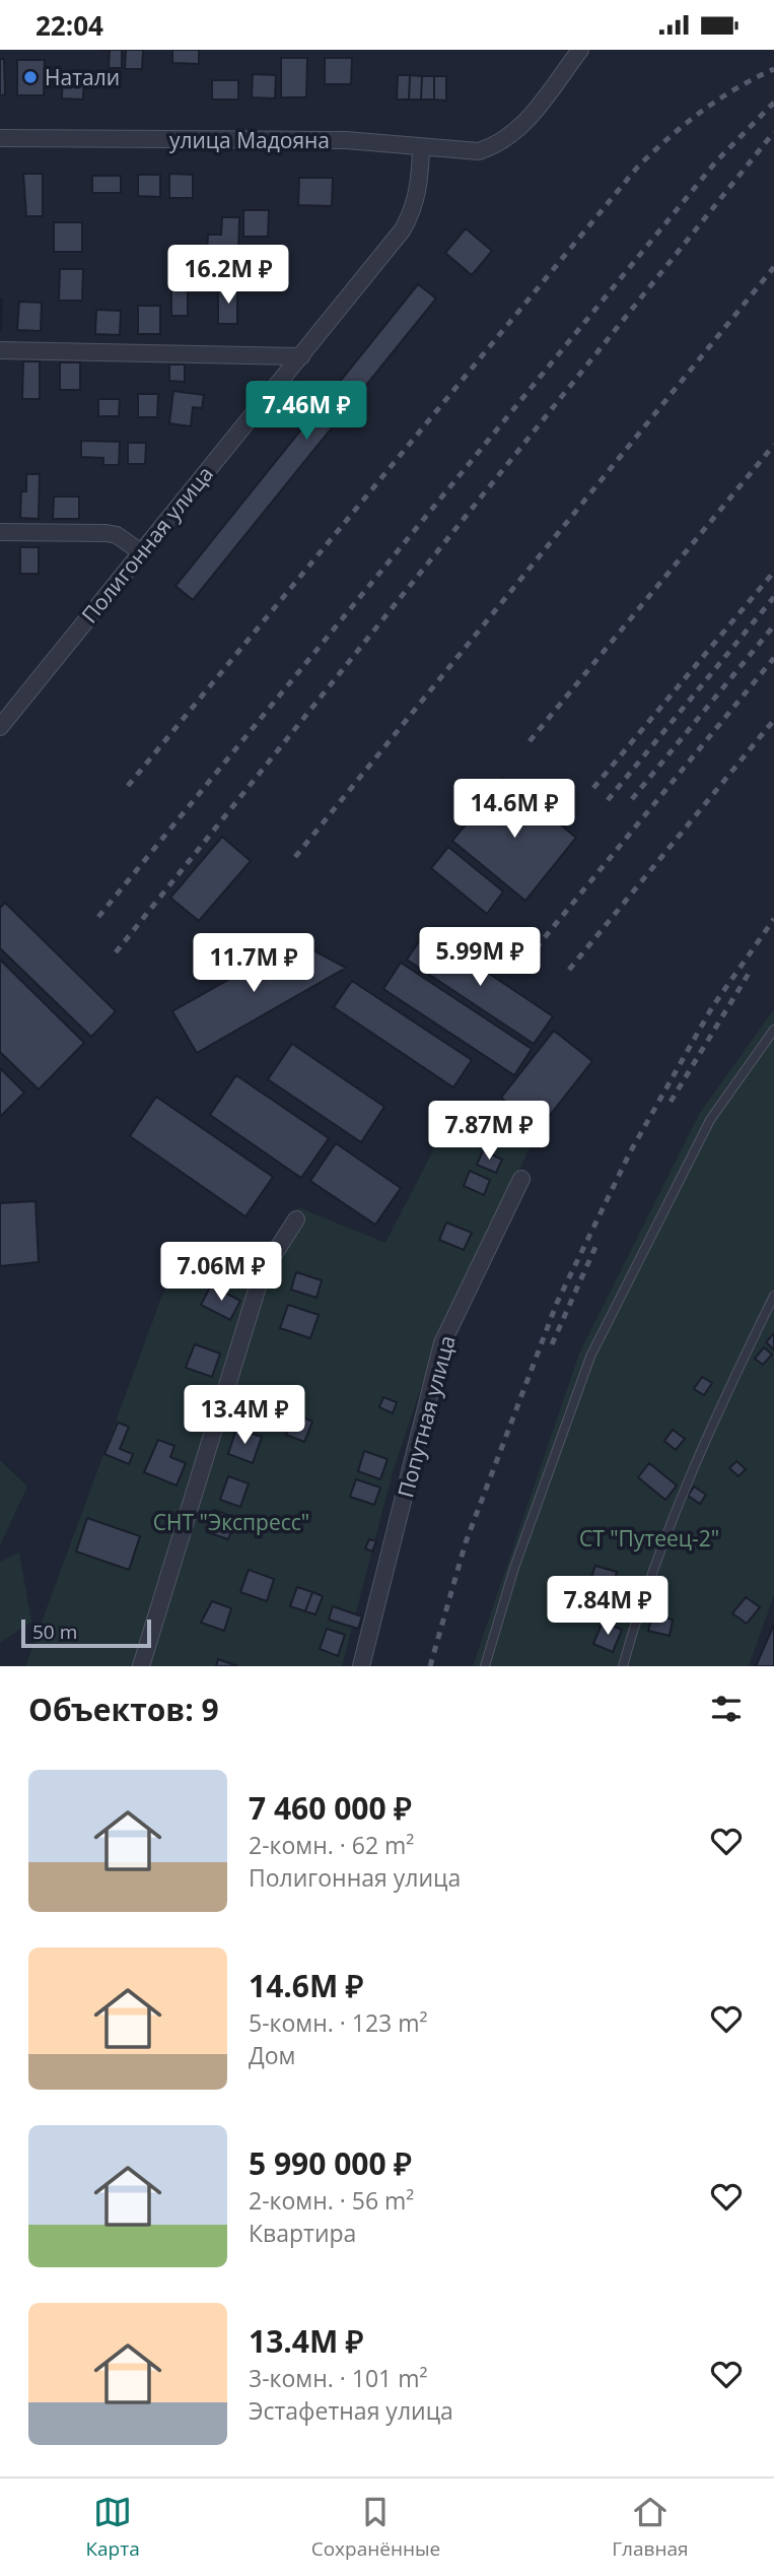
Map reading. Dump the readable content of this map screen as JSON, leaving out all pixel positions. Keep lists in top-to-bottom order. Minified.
{"streets":{"street":["улица Мадояна","Полигонная улица","Попутная улица"]},"crossings":[["улица Мадояна","Полигонная улица"]],"parks":["СНТ \"Экспресс\"","СТ \"Путеец-2\""],"places":["Натали"],"scale_bar":"50 m","page":{"status":"22:04","price":["16.2M ₽","7.46M ₽","14.6M ₽","5.99M ₽","11.7M ₽","7.87M ₽","7.06M ₽","13.4M ₽","7.84M ₽"],"scale":"50 m","heading":"Объектов: 9","list":[{"name":"7 460 000 ₽","note":"2-комн. · 62 m² · Полигонная улица"},{"name":"14.6M ₽","note":"5-комн. · 123 m² · Дом"},{"name":"5 990 000 ₽","note":"2-комн. · 56 m² · Квартира"},{"name":"13.4M ₽","note":"3-комн. · 101 m² · Эстафетная улица"}],"tabs":["Карта","Сохранённые","Главная"]}}
